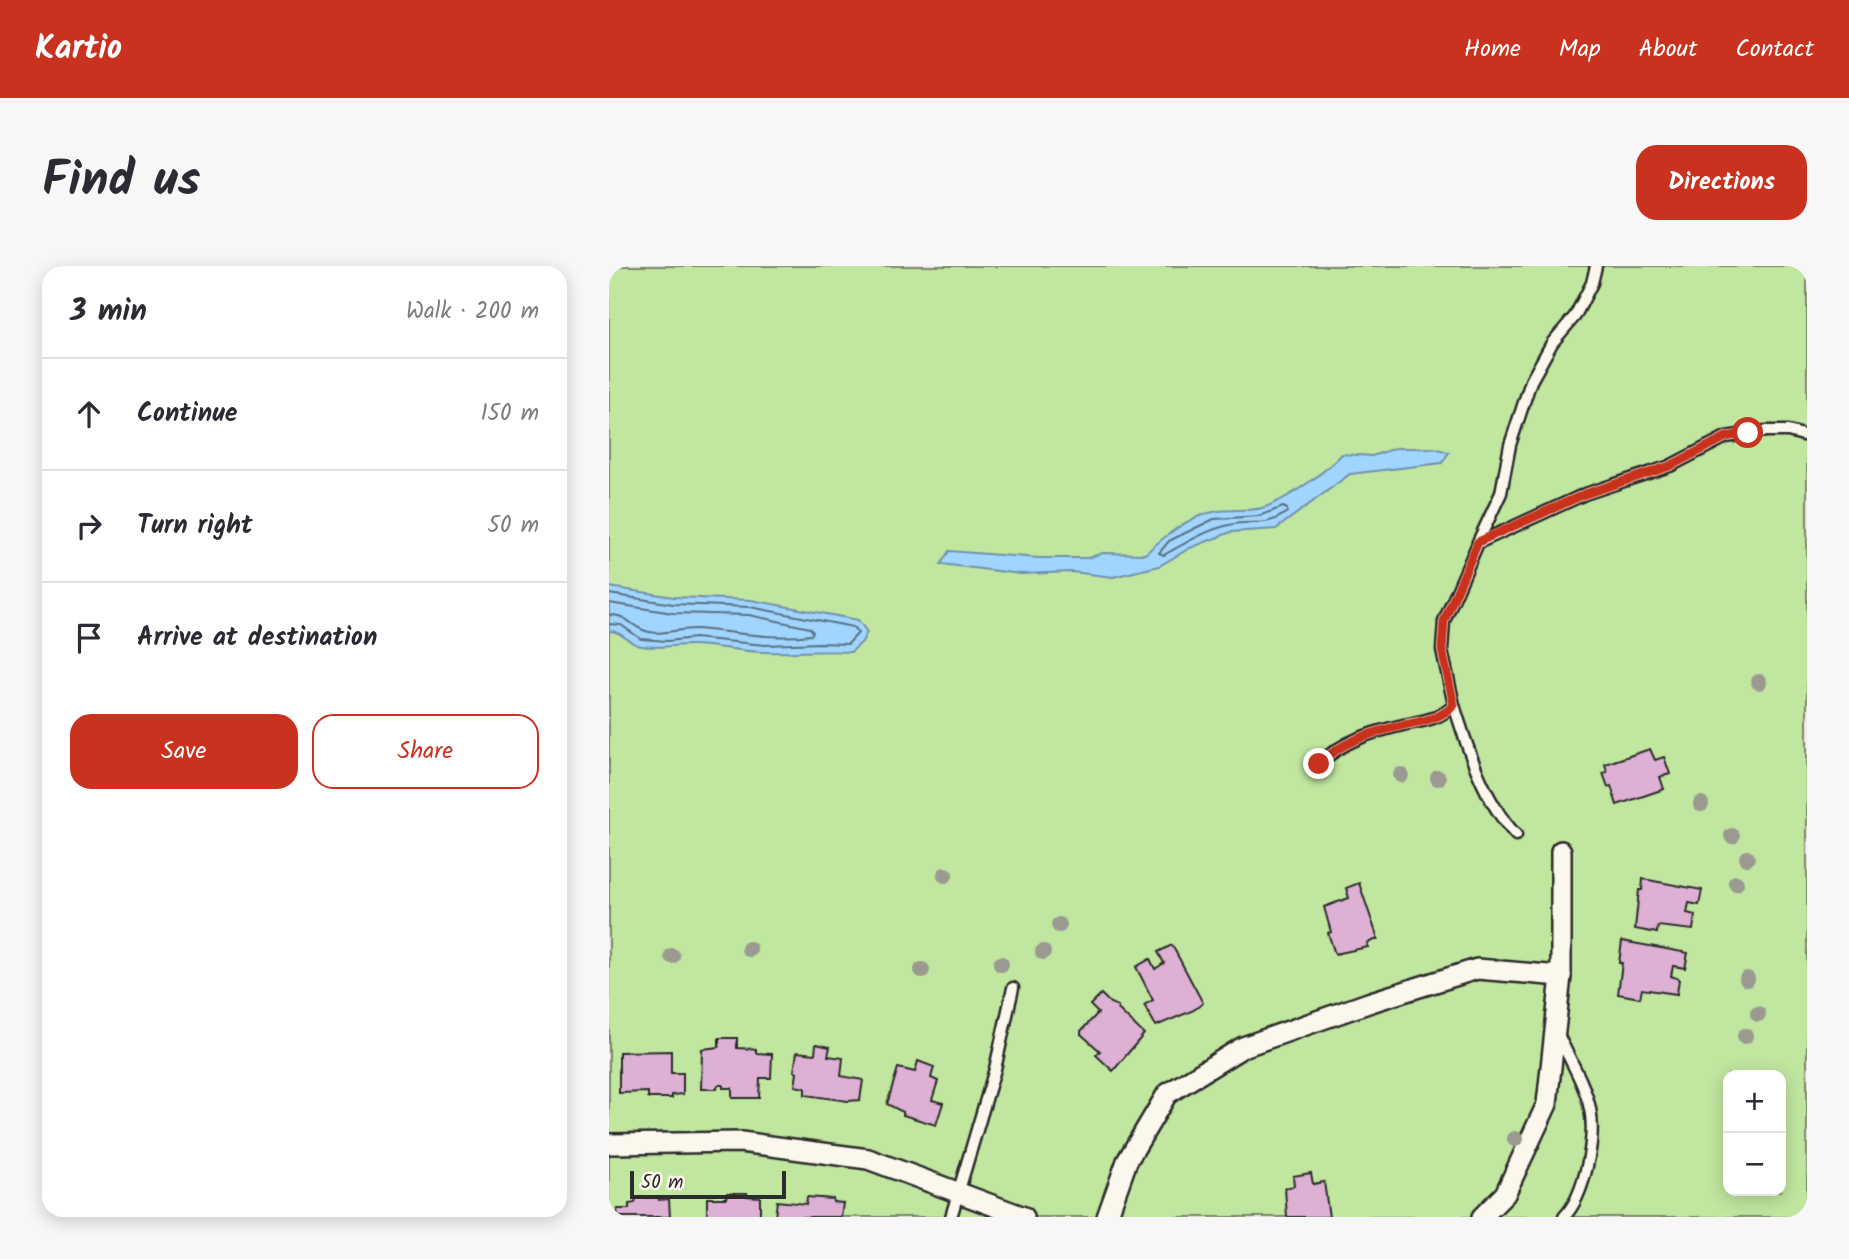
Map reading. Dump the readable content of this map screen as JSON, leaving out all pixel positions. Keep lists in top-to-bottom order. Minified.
{"scale_bar":"50 m","page":{"header":"Kartio","nav":["Home","Map","About","Contact"],"title":"Find us","buttons":["Directions",["Save","Share"]],"heading":["3 min","Walk · 200 m"],"list":[["Continue","150 m"],["Turn right","50 m"],"Arrive at destination"],"map_buttons":["+","−"],"scale":"50 m"}}
